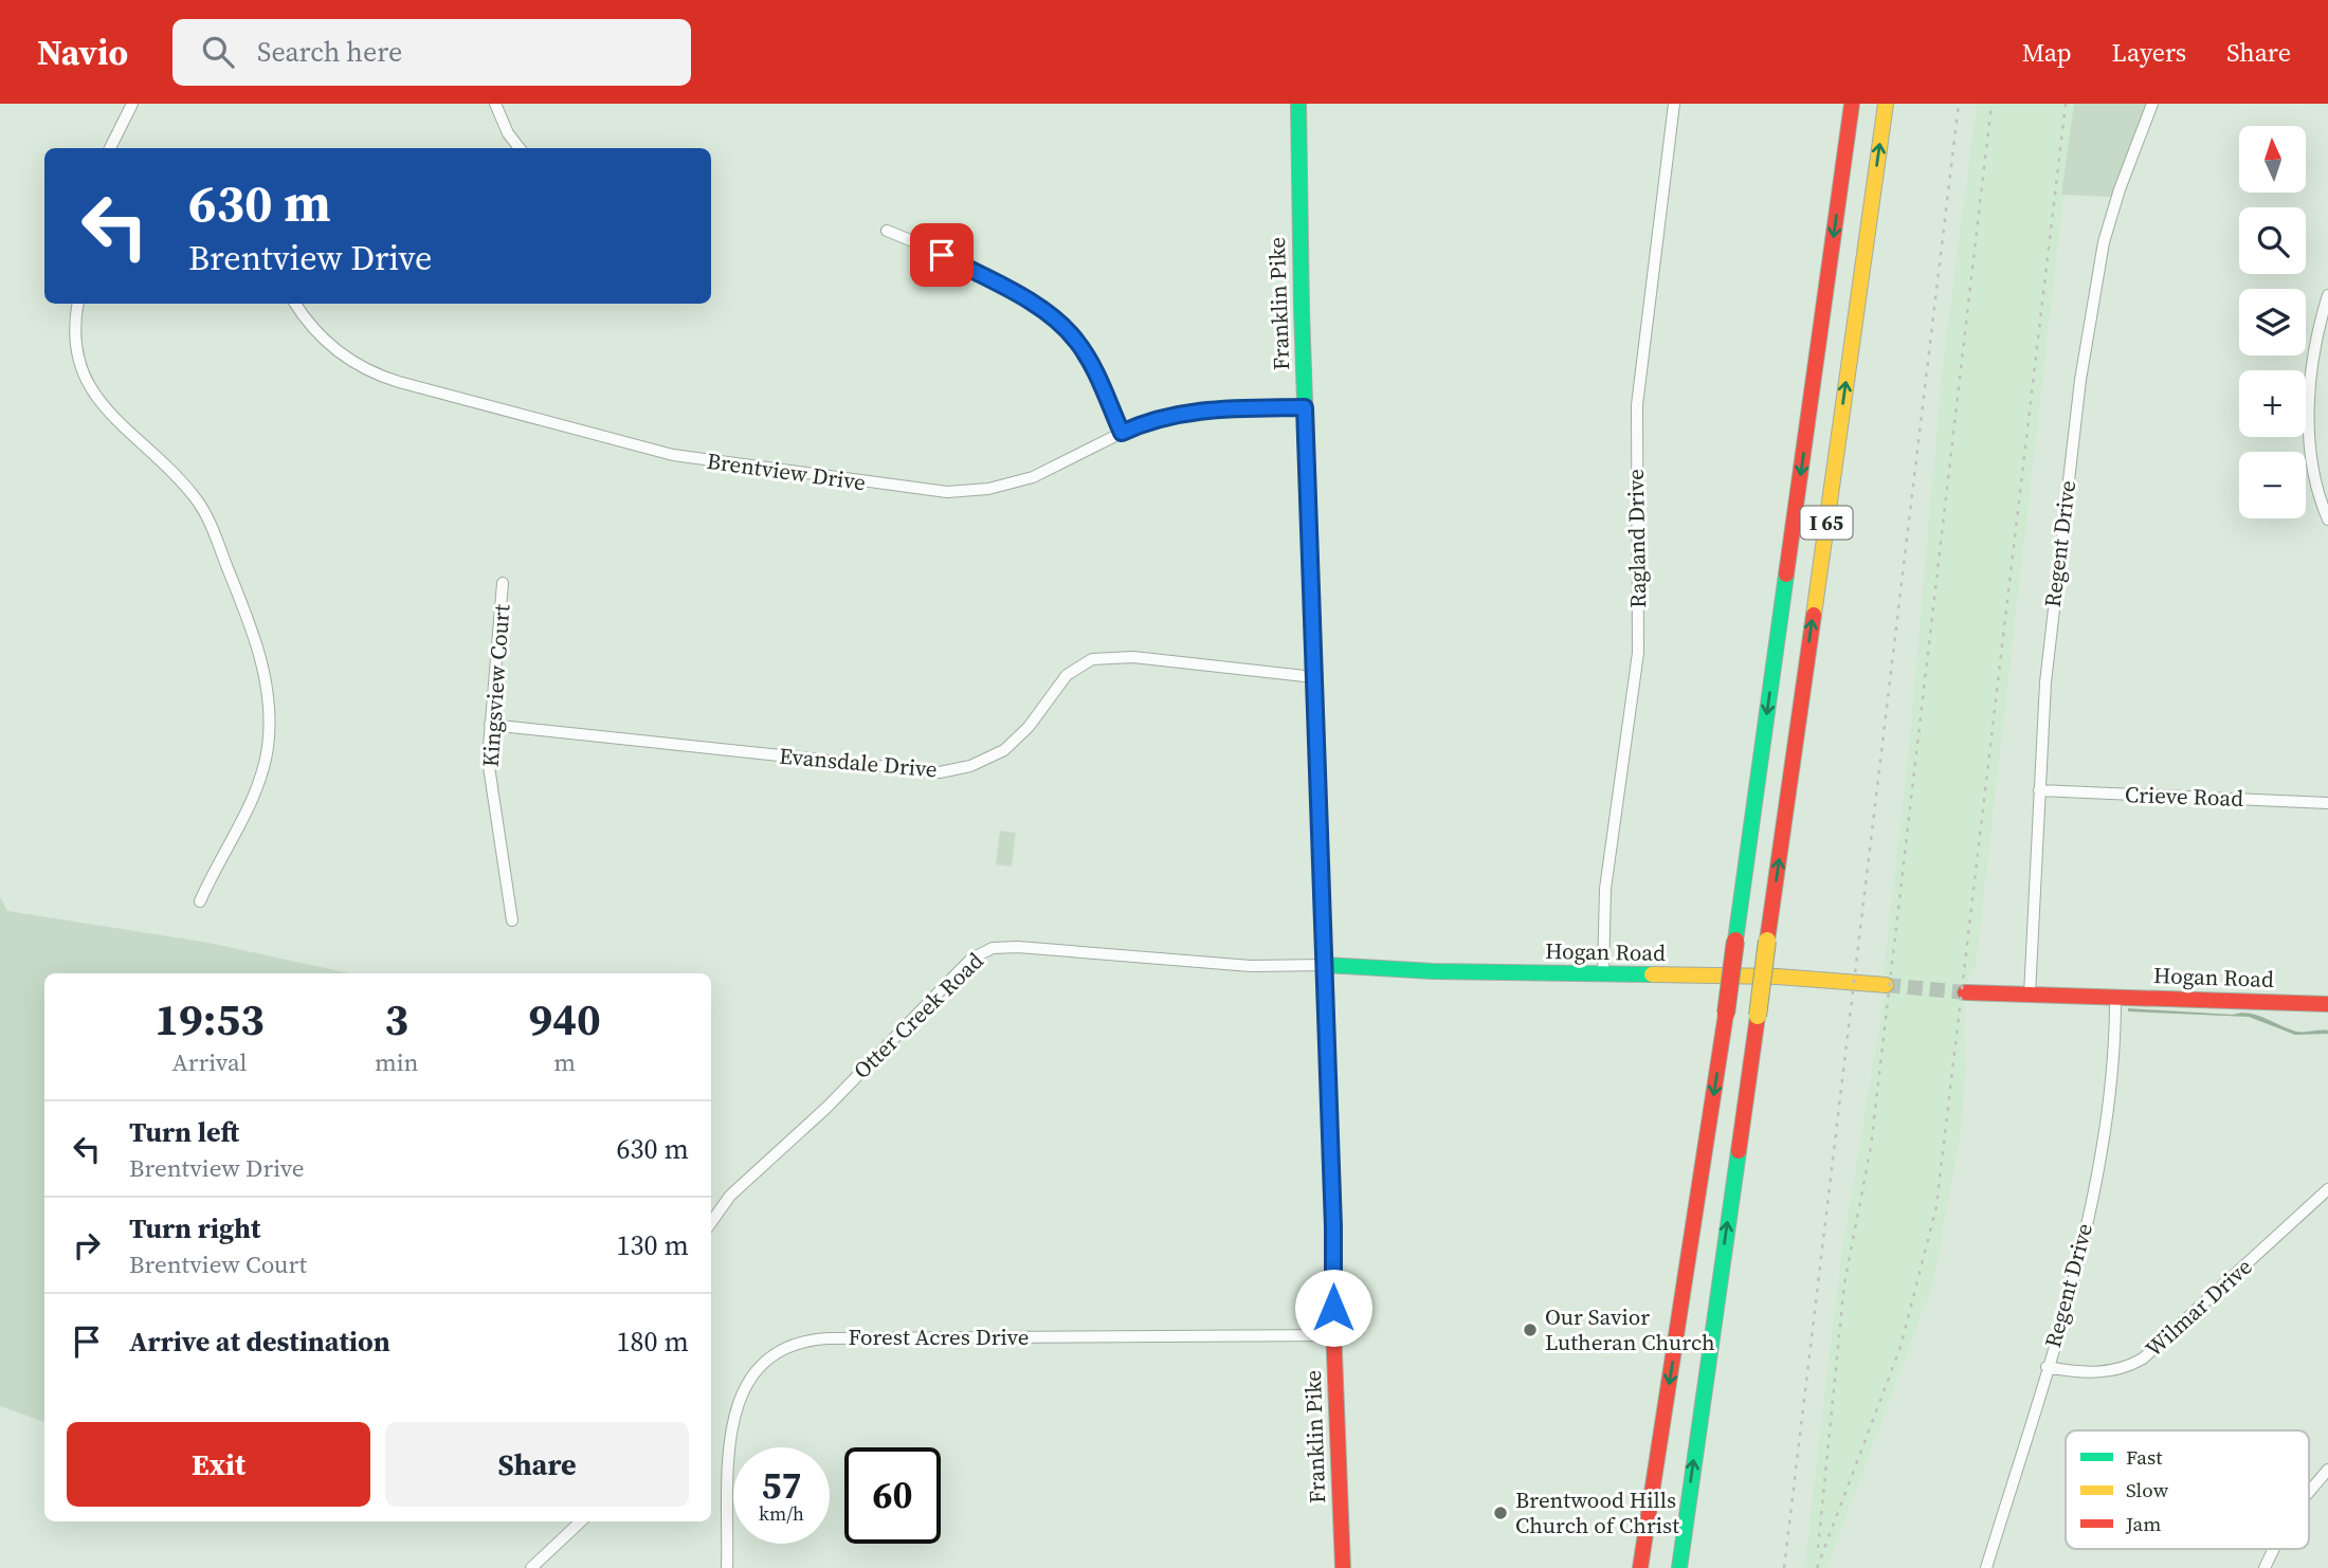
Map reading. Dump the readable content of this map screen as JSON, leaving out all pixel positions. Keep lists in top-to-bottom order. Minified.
{"streets":{"main road":["Franklin Pike","I 65","Hogan Road"],"street":["Brentview Drive","Ragland Drive","Regent Drive","Kingsview Court","Evansdale Drive","Crieve Road","Otter Creek Road","Wilmar Drive","Forest Acres Drive"]},"crossings":[["Franklin Pike","Brentview Drive"],["Franklin Pike","Evansdale Drive"],["Franklin Pike","Hogan Road"],["Franklin Pike","Otter Creek Road"],["Franklin Pike","Forest Acres Drive"],["Ragland Drive","Hogan Road"],["Regent Drive","Crieve Road"],["Regent Drive","Hogan Road"],["Regent Drive","Wilmar Drive"],["Kingsview Court","Evansdale Drive"],["Hogan Road","Otter Creek Road"]],"places":["Our Savior Lutheran Church","Brentwood Hills Church of Christ"],"legend":["Fast","Slow","Jam"],"north":"top","page":{"header":"Navio","search":"Search here","nav":["Map","Layers","Share"],"map_buttons":["+","−"],"turn":["630 m","Brentview Drive"],"eta":["19:53","Arrival","3","min","940","m"],"list":[{"name":"Turn left","note":"Brentview Drive","value":"630 m"},{"name":"Turn right","note":"Brentview Court","value":"130 m"},{"name":"Arrive at destination","value":"180 m"}],"buttons":["Exit","Share"],"speed":"57 km/h","limit":"60"}}
